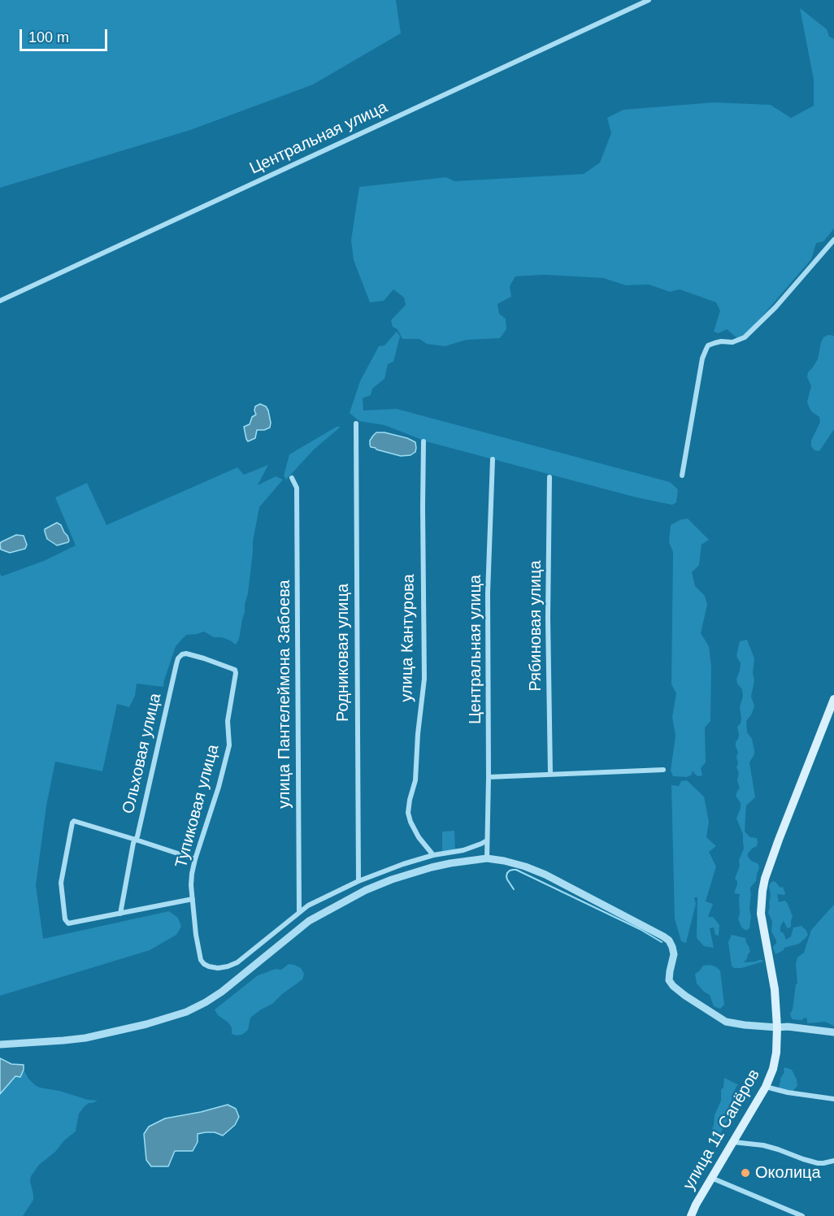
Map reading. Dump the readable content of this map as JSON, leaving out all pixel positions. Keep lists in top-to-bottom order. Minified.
{"streets":{"main road":["улица 11 Сапёров"],"street":["Центральная улица","Рябиновая улица","улица Кантурова","Родниковая улица","улица Пантелеймона Забоева","Ольховая улица","Тупиковая улица"]},"crossings":[["улица Пантелеймона Забоева","Тупиковая улица"],["Ольховая улица","Тупиковая улица"]],"places":["Околица"],"scale_bar":"100 m"}
